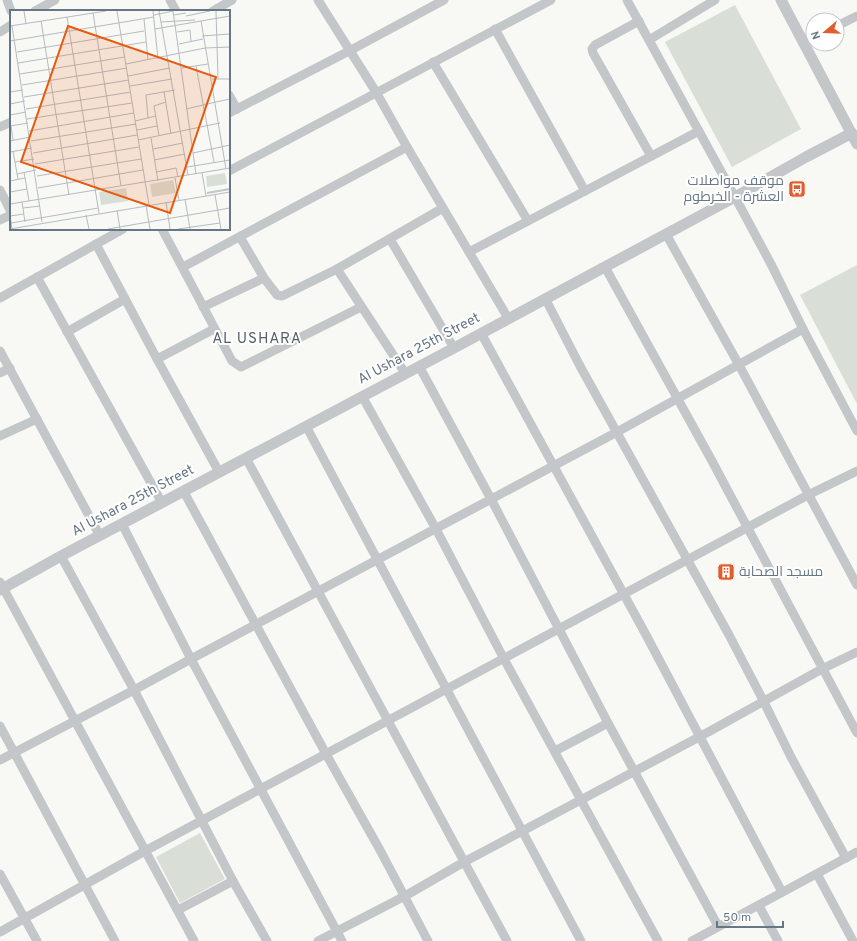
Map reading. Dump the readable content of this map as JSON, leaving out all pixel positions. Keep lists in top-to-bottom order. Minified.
{"streets":{"street":["Al Ushara 25th Street"]},"districts":["AL USHARA"],"places":{"bus stop":["موقف مواصلات العشرة - الخرطوم"],"building":["مسجد الصحابة"]},"scale_bar":"50 m","north":"left"}
